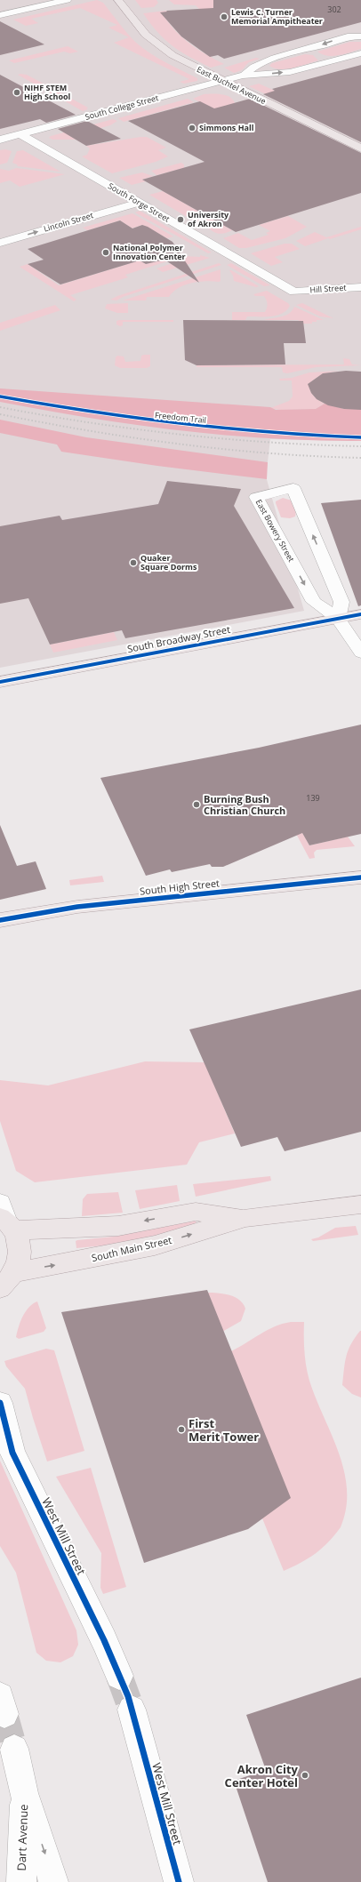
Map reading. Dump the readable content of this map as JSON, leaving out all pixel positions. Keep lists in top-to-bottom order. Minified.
{"streets":{"main road":["East Buchtel Avenue","South Broadway Street","South High Street","South Main Street"],"street":["South College Street","South Forge Street","Lincoln Street","Hill Street","East Bowery Street","West Mill Street","Dart Avenue"],"cycle path":["Freedom Trail"]},"crossings":[["East Buchtel Avenue","South College Street"],["South College Street","South Forge Street"],["South Forge Street","Lincoln Street"],["South Forge Street","Hill Street"],["East Bowery Street","South Broadway Street"]],"one_way":["Lincoln Street"],"places":["Lewis C. Turner Memorial Ampitheater","NIHF STEM High School","Simmons Hall","University of Akron","National Polymer Innovation Center","Quaker Square Dorms","Burning Bush Christian Church","First Merit Tower","Akron City Center Hotel"],"house_numbers":["302","139"]}
